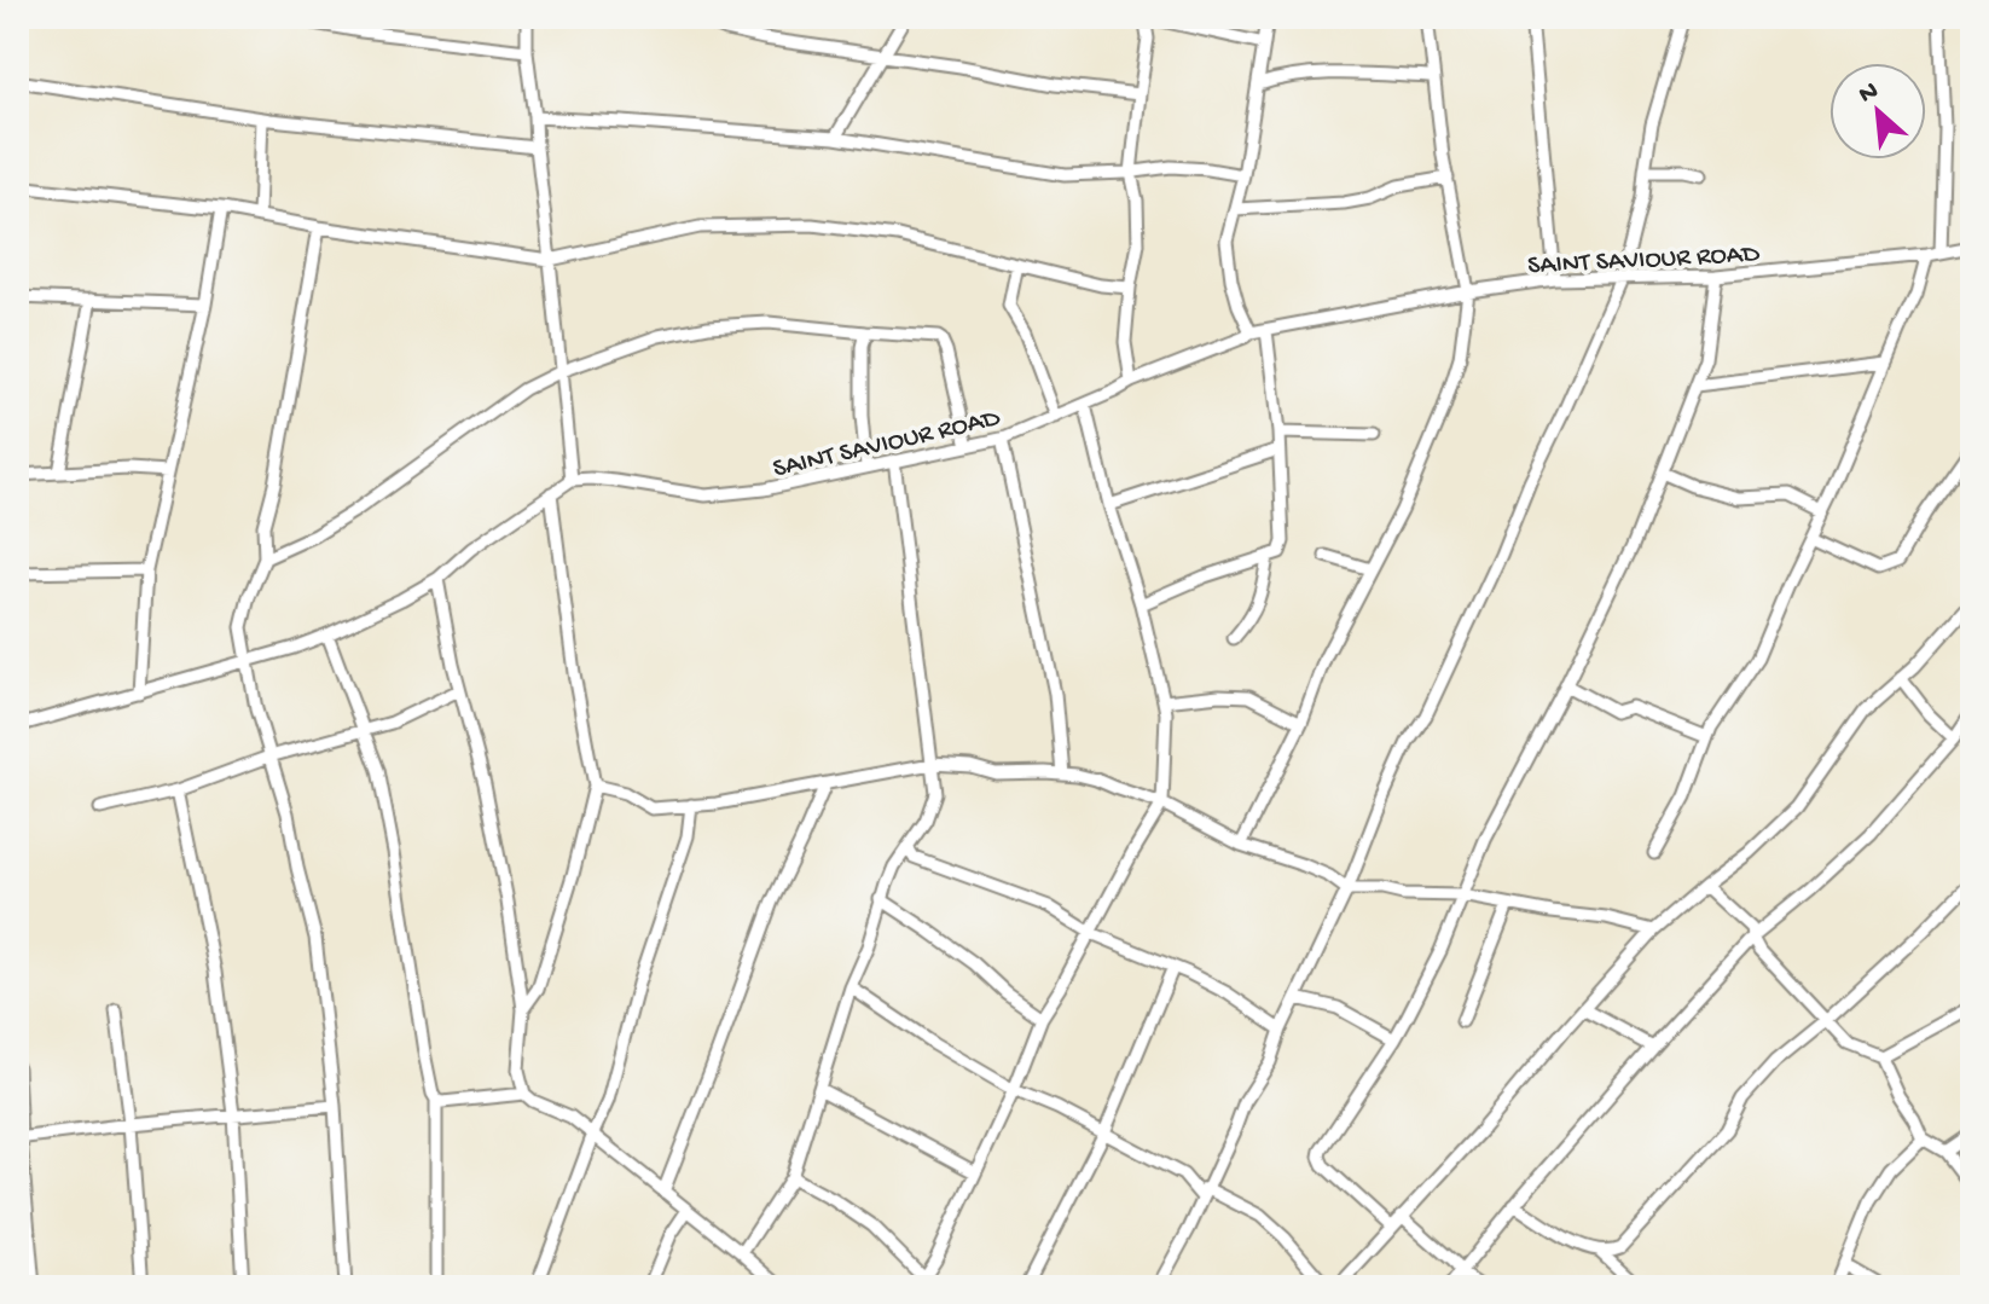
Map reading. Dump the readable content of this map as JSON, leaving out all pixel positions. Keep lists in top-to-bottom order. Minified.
{"streets":{"street":["SAINT SAVIOUR ROAD"]},"north":"top left"}
